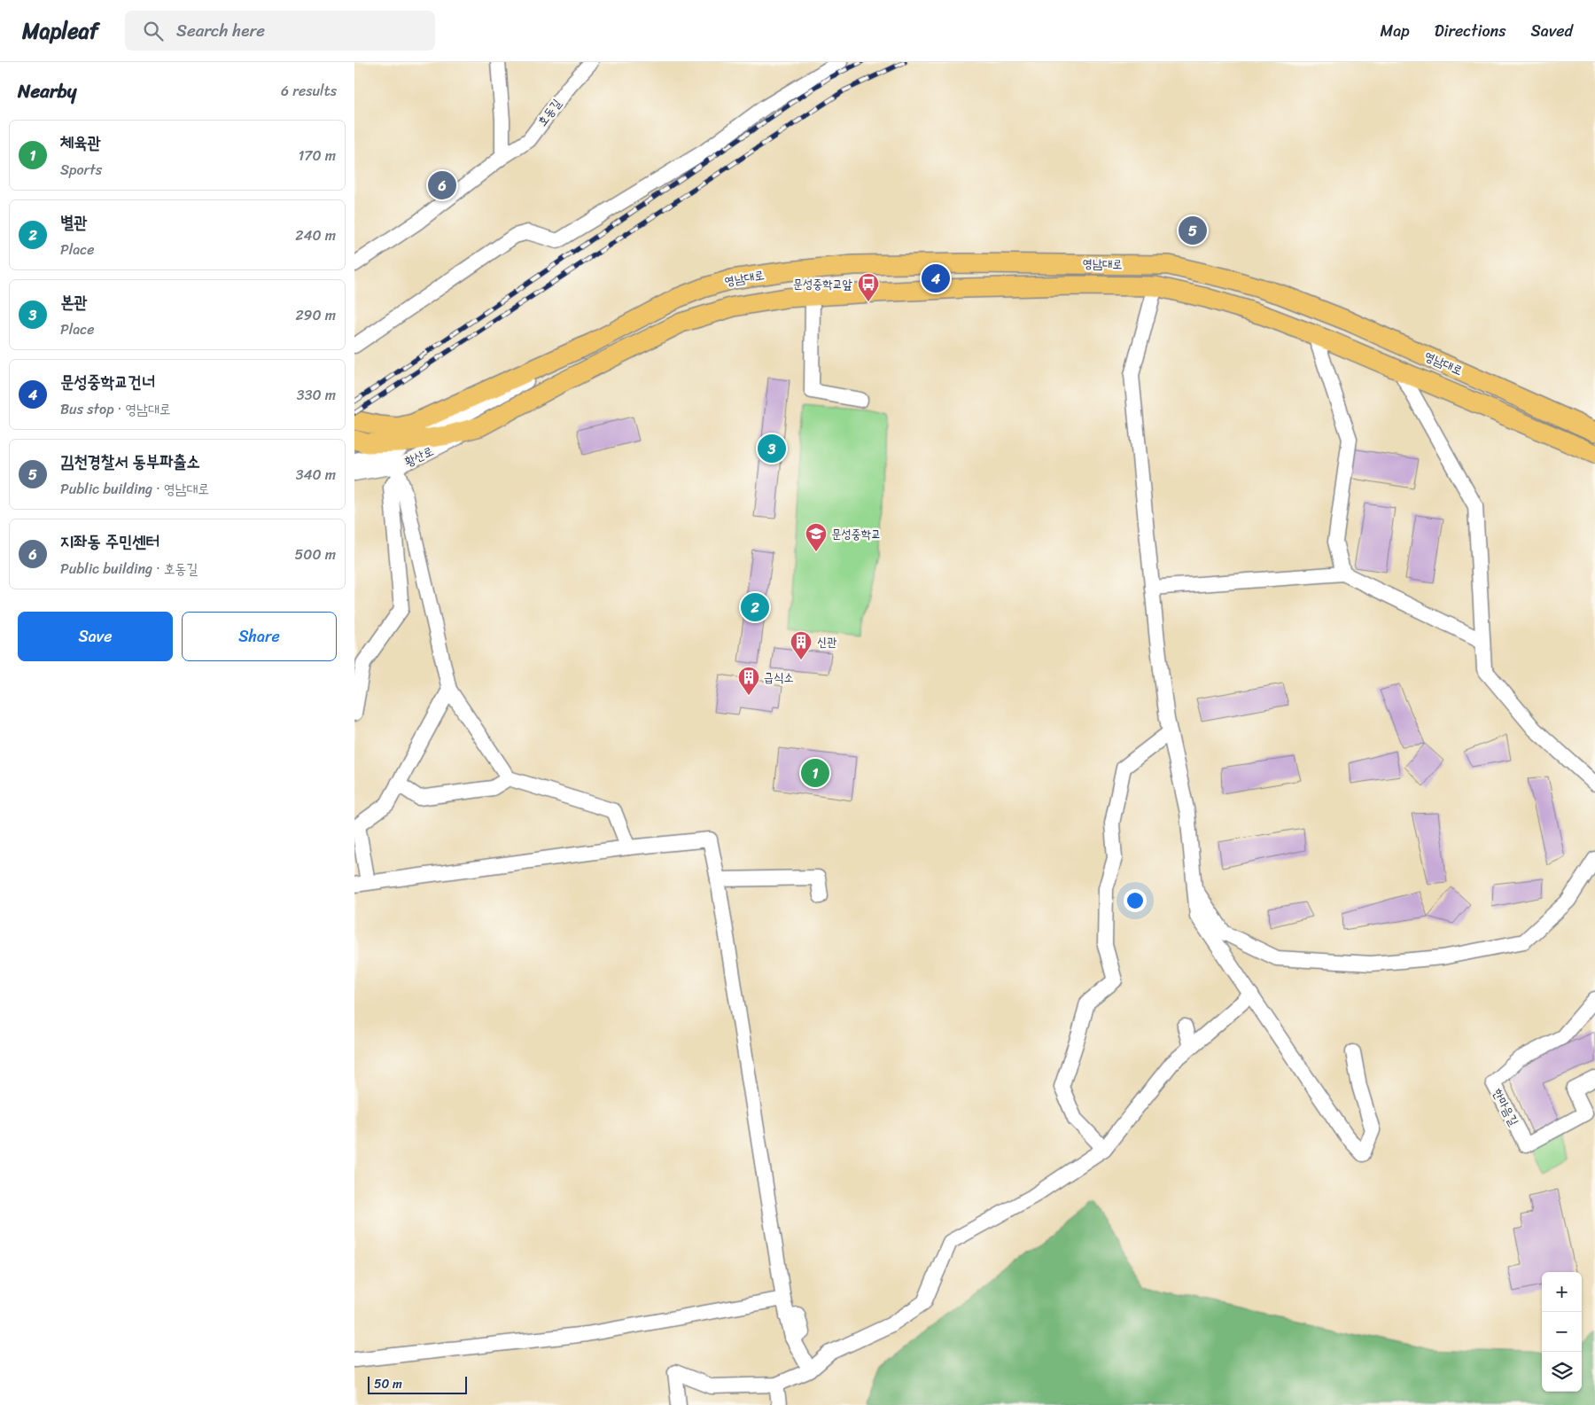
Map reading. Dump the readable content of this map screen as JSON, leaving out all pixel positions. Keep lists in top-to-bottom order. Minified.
{"streets":{"main road":["영남대로"],"street":["호동길","황산로","한마음길"]},"crossings":[["영남대로","황산로"]],"places":{"bus stop":["문성중학교앞"],"school or university":["문성중학교"],"building":["신관","급식소"]},"scale_bar":"50 m","page":{"header":"Mapleaf","search":"Search here","nav":["Map","Directions","Saved"],"heading":["Nearby","6 results"],"list":[{"mark":"1","name":"체육관","note":"Sports","value":"170 m"},{"mark":"2","name":"별관","note":"Place","value":"240 m"},{"mark":"3","name":"본관","note":"Place","value":"290 m"},{"mark":"4","name":"문성중학교건너","note":"Bus stop · 영남대로","value":"330 m"},{"mark":"5","name":"김천경찰서 동부파출소","note":"Public building · 영남대로","value":"340 m"},{"mark":"6","name":"지좌동 주민센터","note":"Public building · 호동길","value":"500 m"}],"pins":["6","5","4","3","2","1"],"buttons":["Save","Share"],"map_buttons":["+","−"],"scale":"50 m"}}
